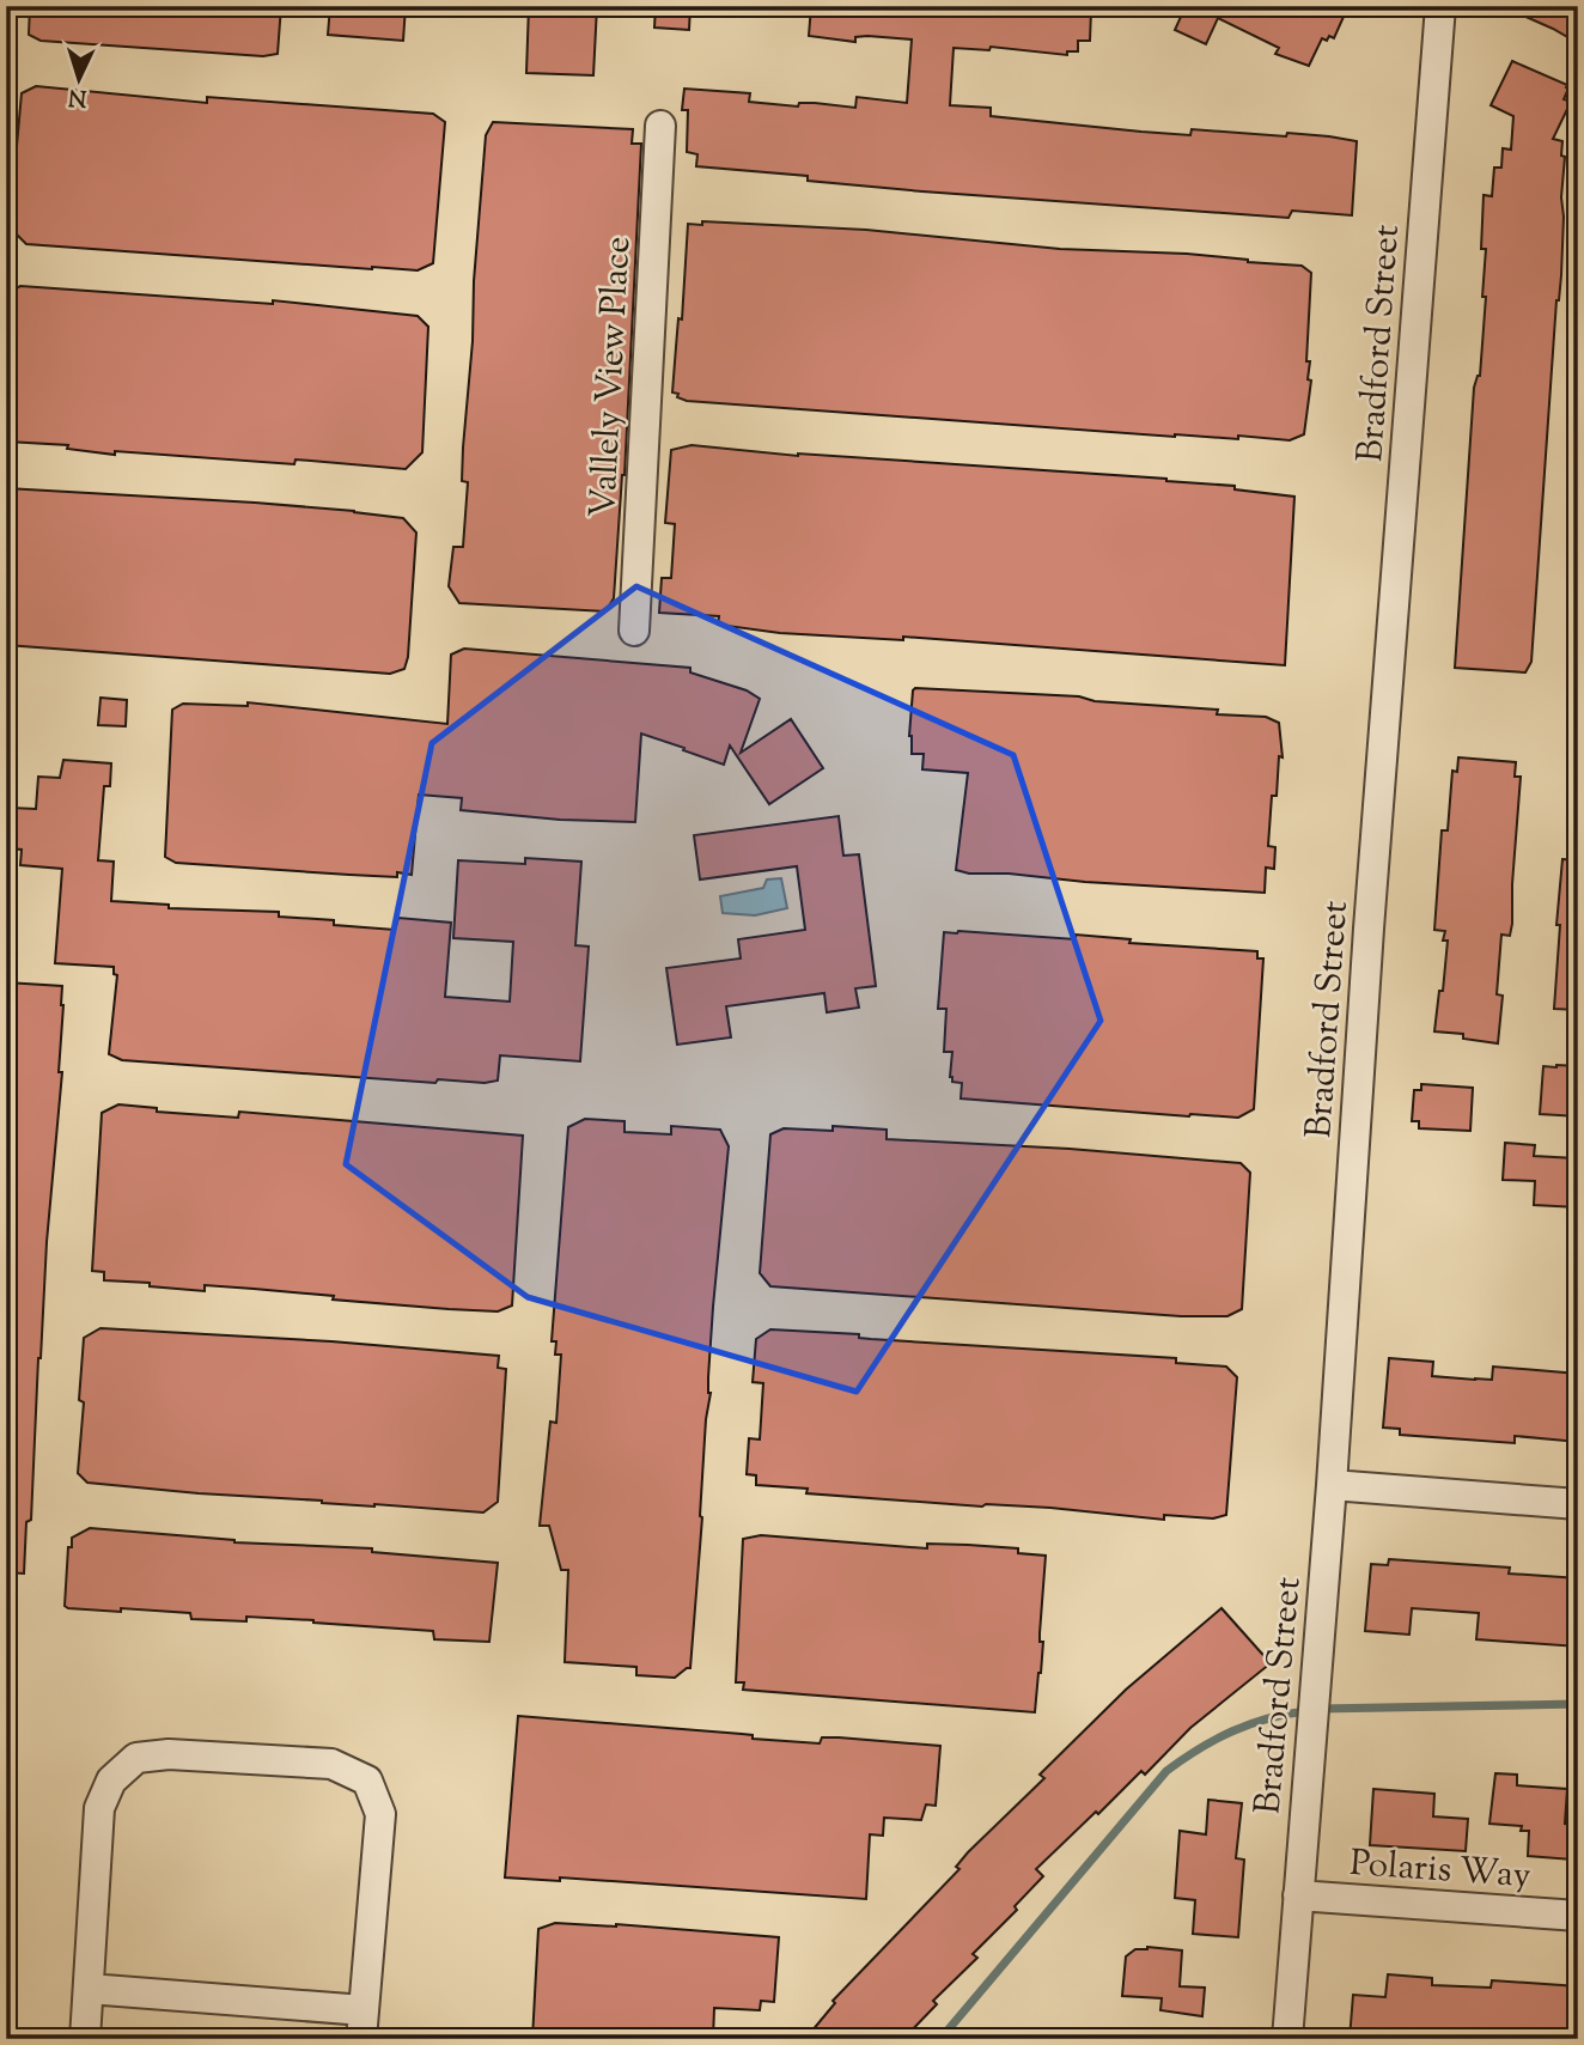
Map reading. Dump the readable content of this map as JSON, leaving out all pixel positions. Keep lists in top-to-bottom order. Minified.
{"streets":{"street":["Bradford Street","Vallely View Place","Polaris Way"]},"crossings":[["Bradford Street","Polaris Way"]],"north":"bottom"}
